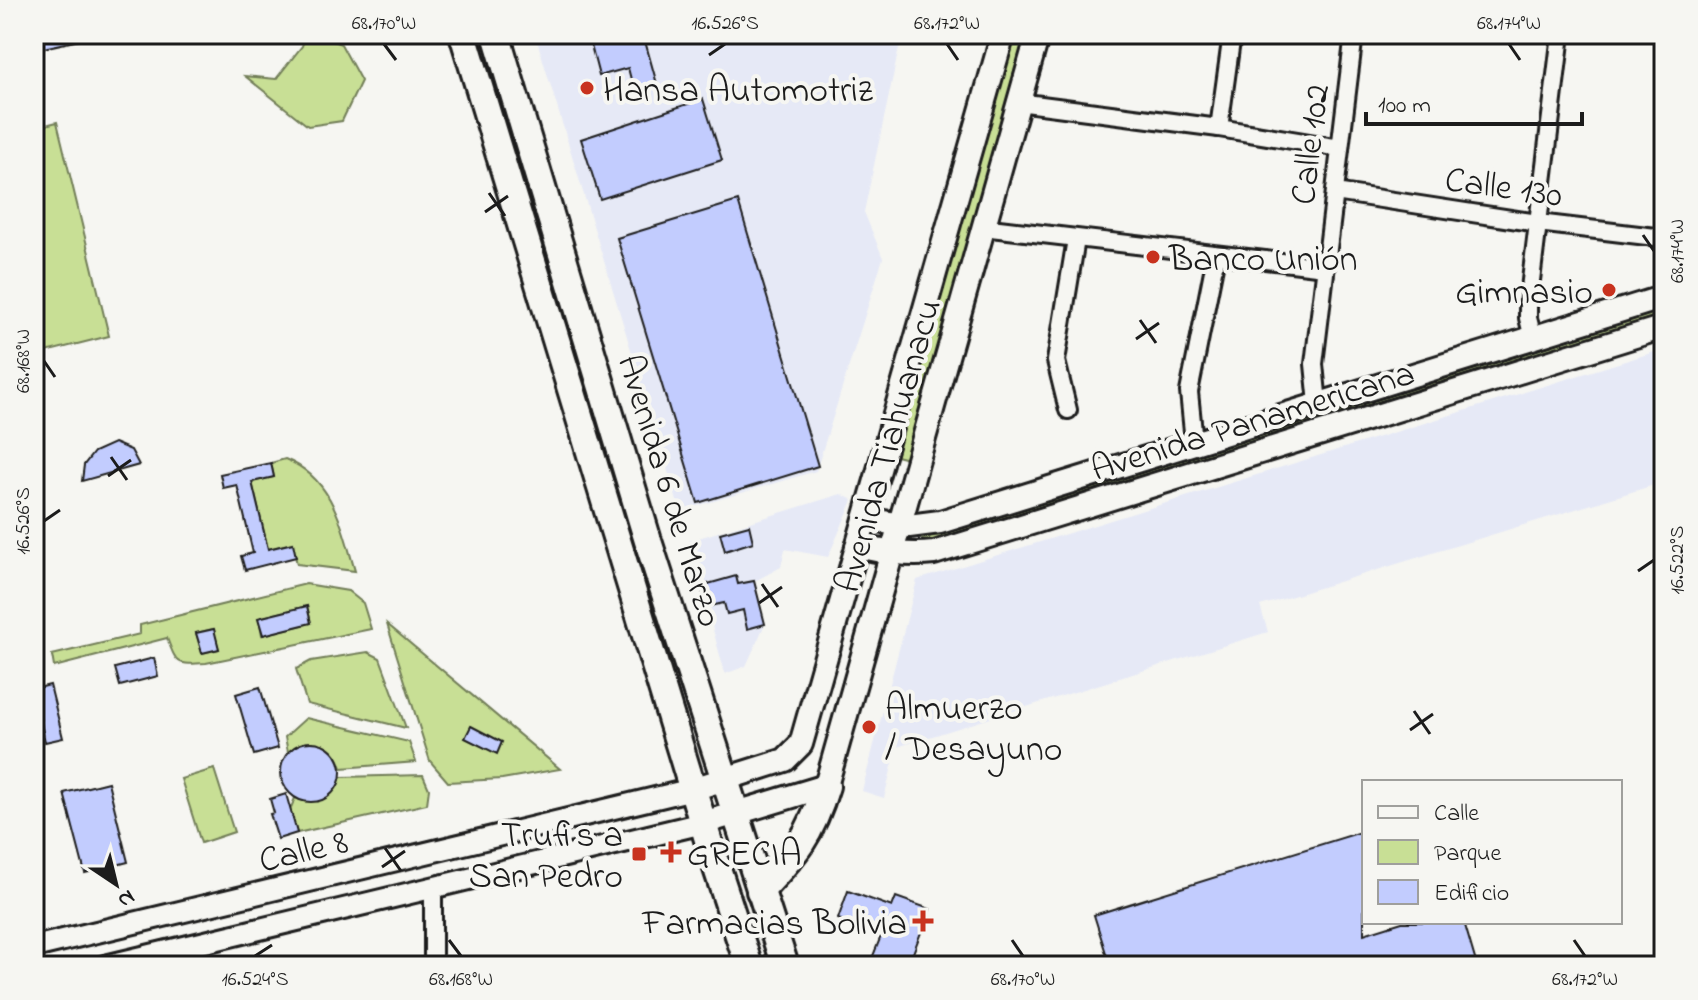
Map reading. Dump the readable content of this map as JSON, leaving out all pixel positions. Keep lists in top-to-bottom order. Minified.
{"streets":{"highway":["Avenida 6 de Marzo"],"main road":["Avenida Panamericana","Avenida Tiahuanacu","Calle 8"],"street":["Calle 102","Calle 130"]},"crossings":[["Calle 102","Calle 130"],["Calle 102","Avenida Panamericana"],["Avenida Panamericana","Avenida Tiahuanacu"],["Avenida Tiahuanacu","Avenida 6 de Marzo"],["Avenida Tiahuanacu","Calle 8"],["Avenida 6 de Marzo","Calle 8"]],"places":{"other":["Hansa Automotriz","Banco Unión","Gimnasio","Almuerzo / Desayuno"],"health":["GRECIA","Farmacias Bolivia"],"transit":["Trufis a San Pedro"]},"legend":["Calle","Parque","Edificio"],"scale_bar":"100 m","north":"bottom right","coordinates":["68.170°W","16.526°S","68.172°W","68.174°W","68.168°W","16.522°S","16.524°S"]}
